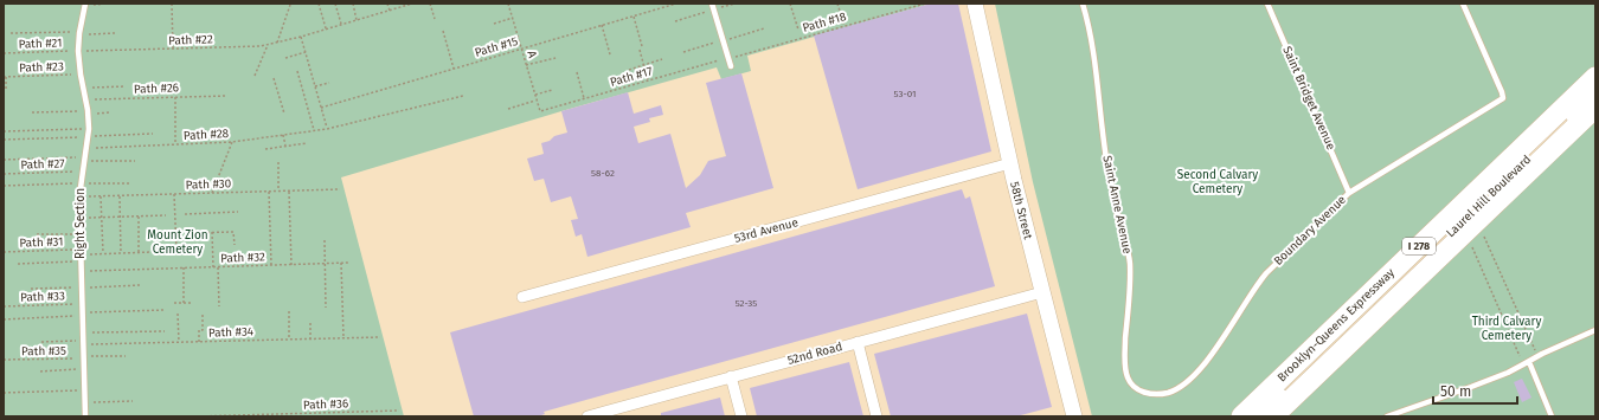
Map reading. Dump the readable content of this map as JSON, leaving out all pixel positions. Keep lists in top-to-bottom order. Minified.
{"streets":{"highway":["I 278","Brooklyn-Queens Expressway"],"main road":["Laurel Hill Boulevard","58th Street"],"street":["53rd Avenue","52nd Road"],"lane":["Saint Bridget Avenue","Saint Anne Avenue","Right Section","Boundary Avenue"],"path":["Path #18","Path #22","Path #21","Path #15","A","Path #23","Path #17","Path #26","Path #28","Path #27","Path #30","Path #31","Path #32","Path #33","Path #34","Path #35","Path #36"]},"crossings":[["Path #18","Path #17"],["Path #22","Path #21"],["Path #22","Right Section"],["Path #21","Right Section"],["Path #15","A"],["A","Path #17"],["Path #23","Right Section"],["Path #26","Right Section"],["Saint Bridget Avenue","Boundary Avenue"],["Path #28","Right Section"],["Path #27","Right Section"],["Path #30","Right Section"],["Saint Anne Avenue","Boundary Avenue"],["58th Street","53rd Avenue"],["58th Street","52nd Road"],["Right Section","Path #31"],["Right Section","Path #32"],["Right Section","Path #33"],["Right Section","Path #34"],["Right Section","Path #35"]],"parks":["Second Calvary Cemetery","Mount Zion Cemetery","Third Calvary Cemetery"],"house_numbers":["53-01","58-62","52-35"],"scale_bar":"50 m"}
